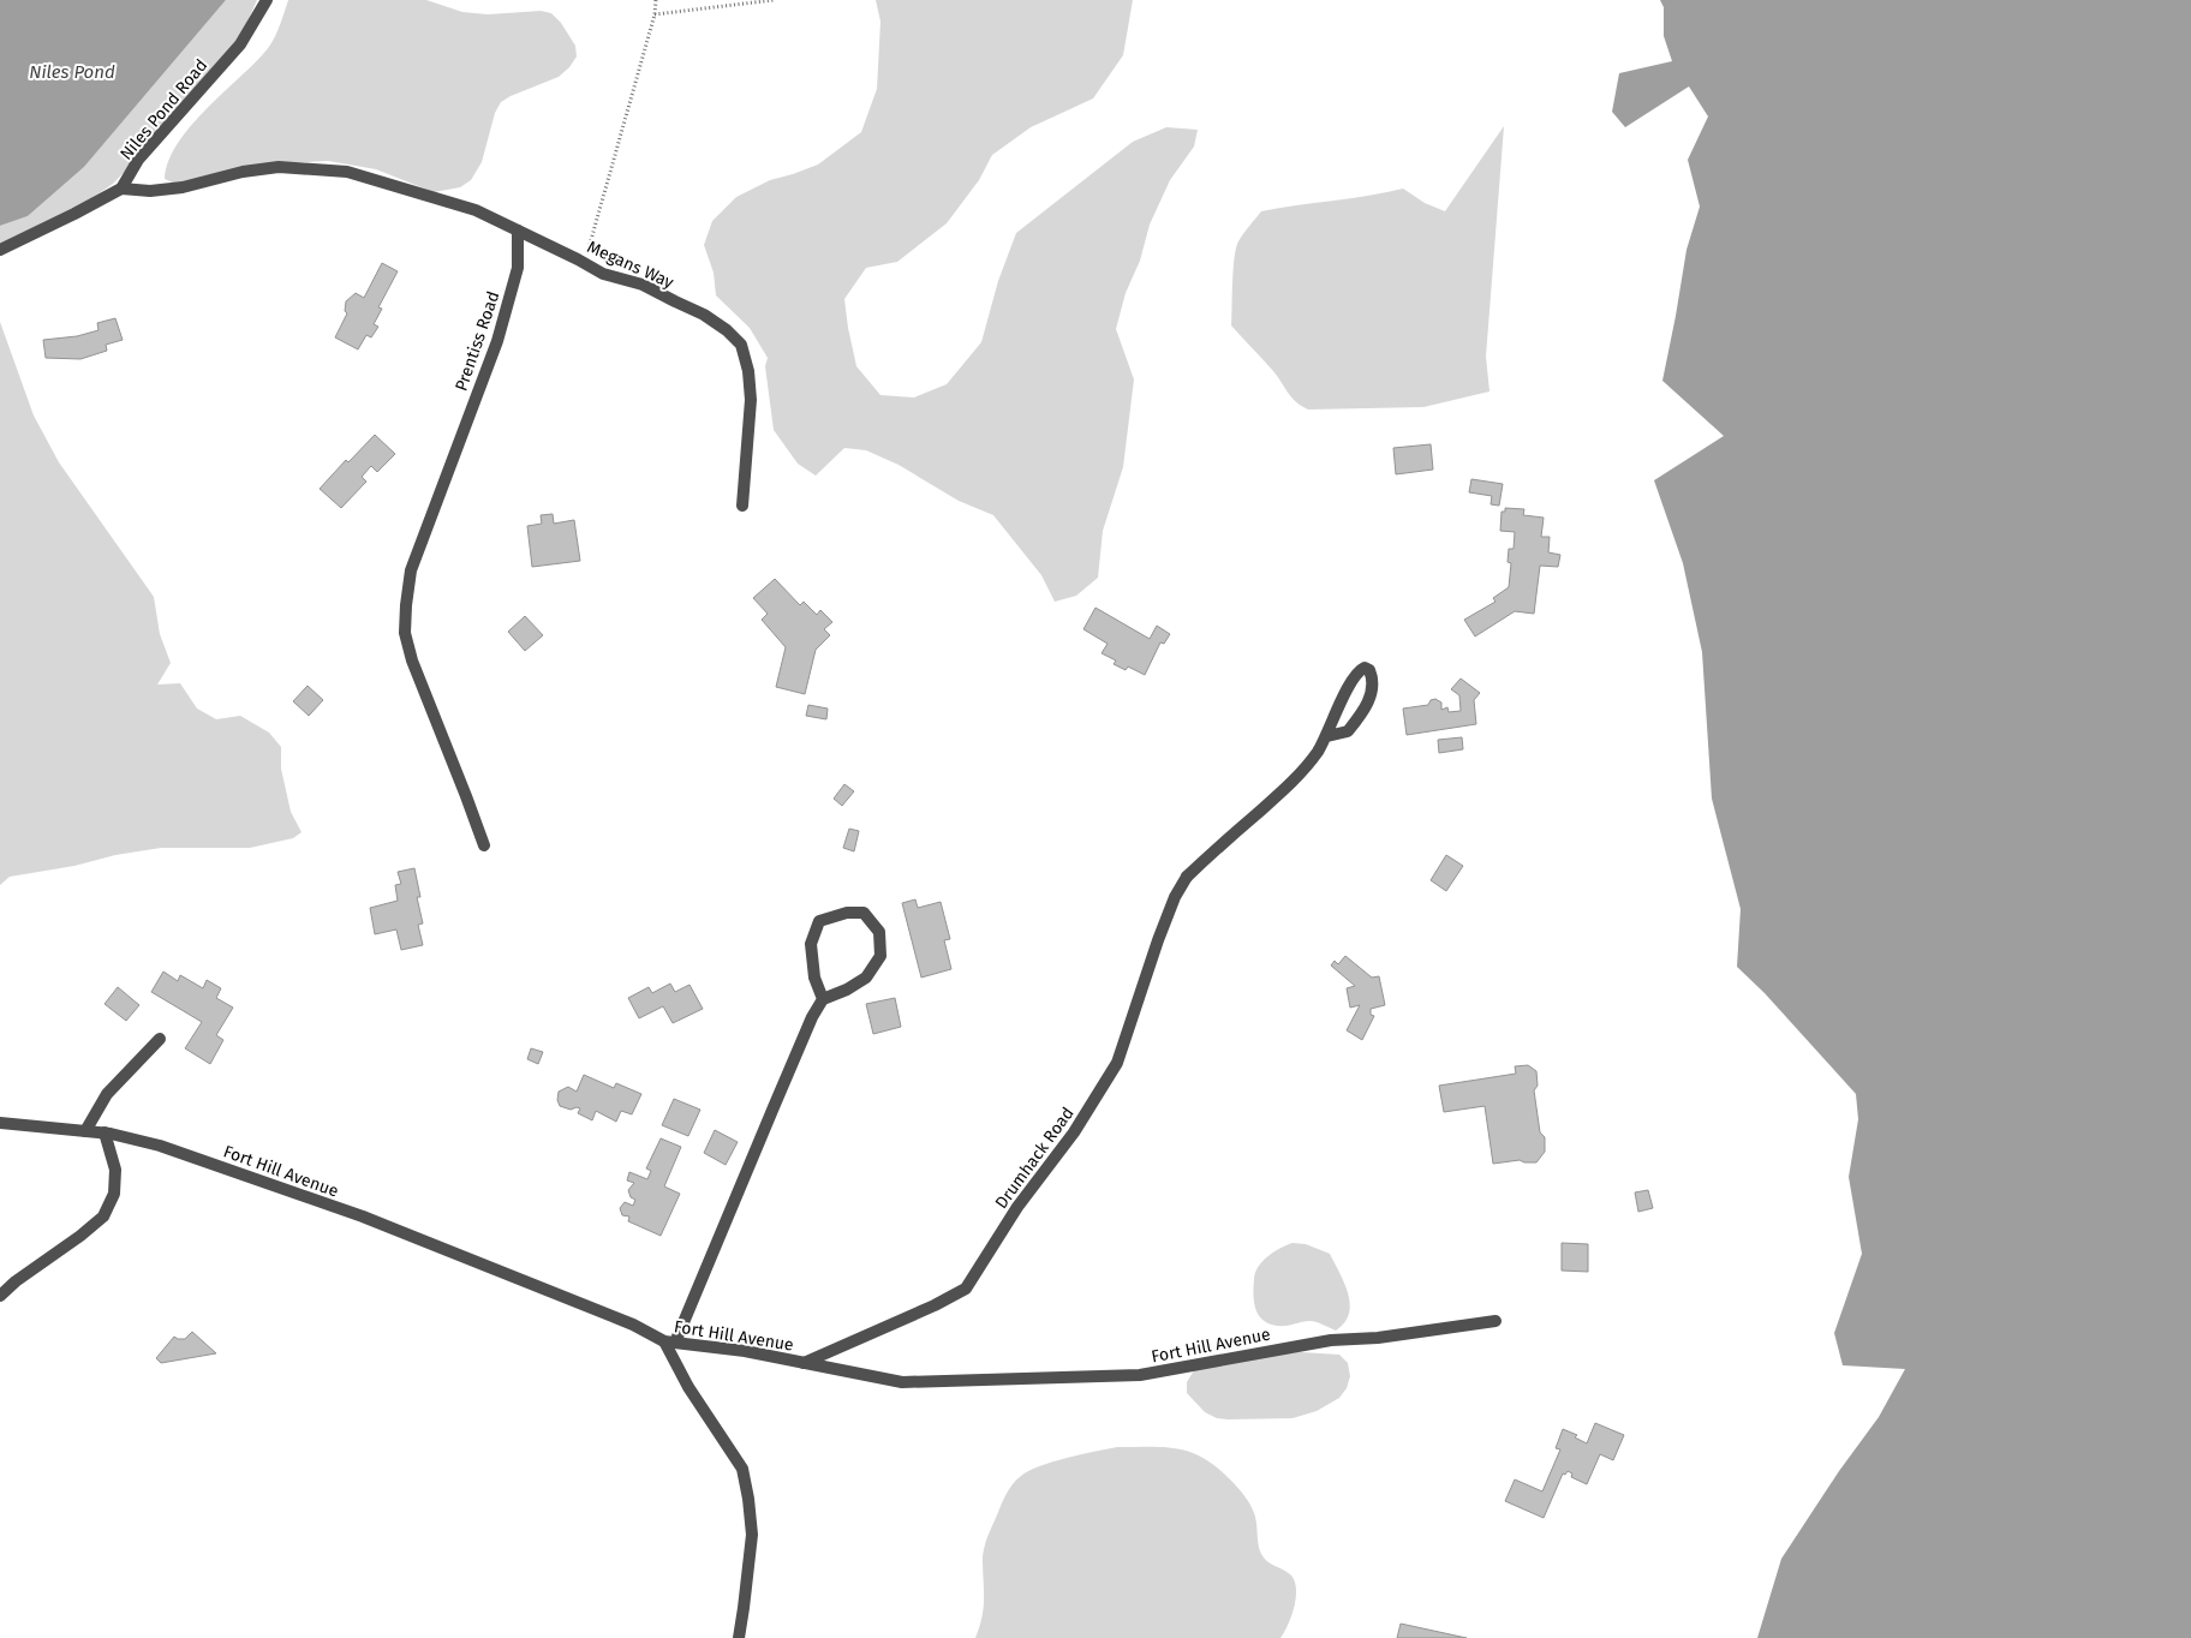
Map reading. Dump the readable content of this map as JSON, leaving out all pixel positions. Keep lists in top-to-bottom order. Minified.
{"streets":{"street":["Niles Pond Road","Megans Way","Prentiss Road","Drumhack Road","Fort Hill Avenue"]},"crossings":[["Megans Way","Prentiss Road"],["Drumhack Road","Fort Hill Avenue"]],"water":["Niles Pond"]}
